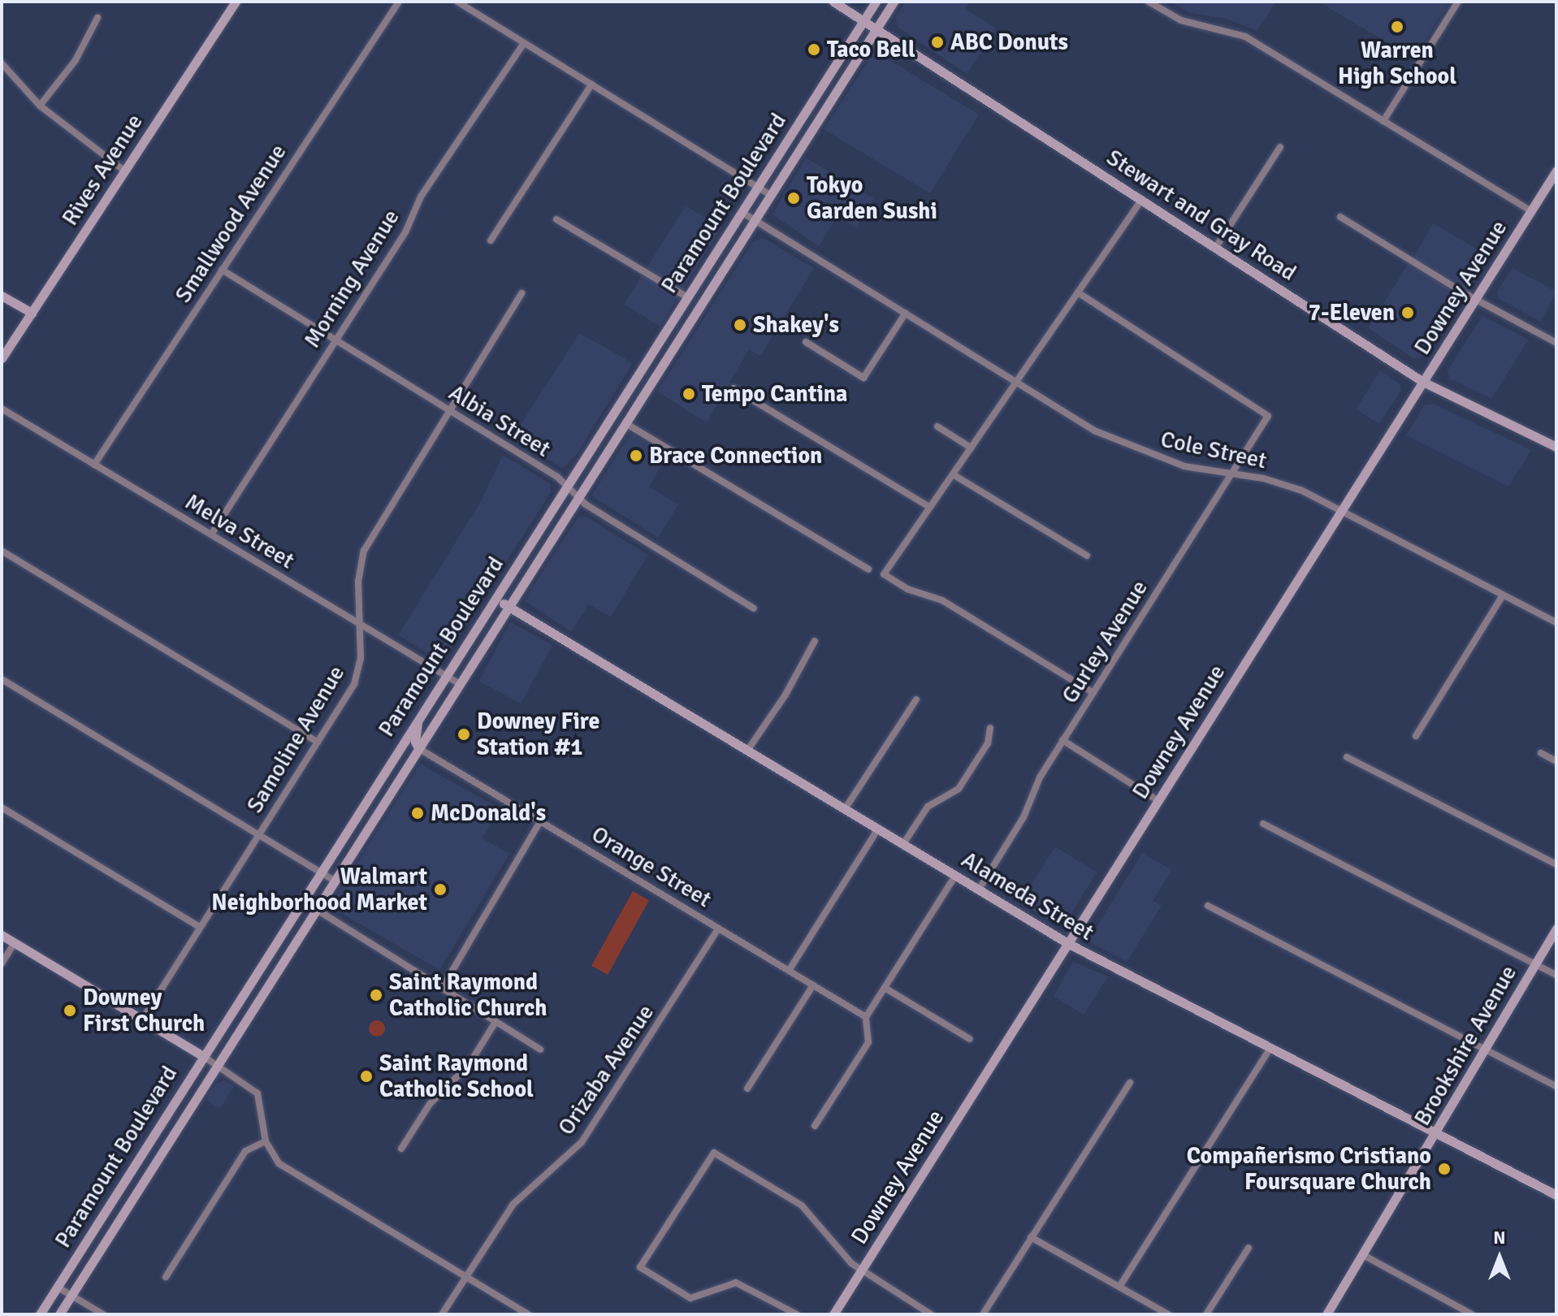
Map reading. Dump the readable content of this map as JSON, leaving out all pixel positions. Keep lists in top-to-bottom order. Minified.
{"streets":{"main road":["Rives Avenue","Paramount Boulevard","Stewart and Gray Road","Downey Avenue","Alameda Street","Brookshire Avenue"],"street":["Smallwood Avenue","Morning Avenue","Albia Street","Cole Street","Melva Street","Gurley Avenue","Samoline Avenue","Orange Street","Orizaba Avenue"]},"crossings":[["Paramount Boulevard","Stewart and Gray Road"],["Paramount Boulevard","Albia Street"],["Paramount Boulevard","Cole Street"],["Paramount Boulevard","Melva Street"],["Paramount Boulevard","Orange Street"],["Paramount Boulevard","Alameda Street"],["Stewart and Gray Road","Downey Avenue"],["Smallwood Avenue","Albia Street"],["Smallwood Avenue","Melva Street"],["Morning Avenue","Albia Street"],["Morning Avenue","Melva Street"],["Downey Avenue","Cole Street"],["Downey Avenue","Alameda Street"],["Albia Street","Samoline Avenue"],["Cole Street","Gurley Avenue"],["Melva Street","Samoline Avenue"],["Gurley Avenue","Alameda Street"],["Orange Street","Orizaba Avenue"],["Alameda Street","Brookshire Avenue"]],"places":["Warren High School","ABC Donuts","Taco Bell","Tokyo Garden Sushi","7-Eleven","Shakey's","Tempo Cantina","Brace Connection","Downey Fire Station #1","McDonald's","Walmart Neighborhood Market","Saint Raymond Catholic Church","Downey First Church","Saint Raymond Catholic School","Compañerismo Cristiano Foursquare Church"],"north":"top"}
